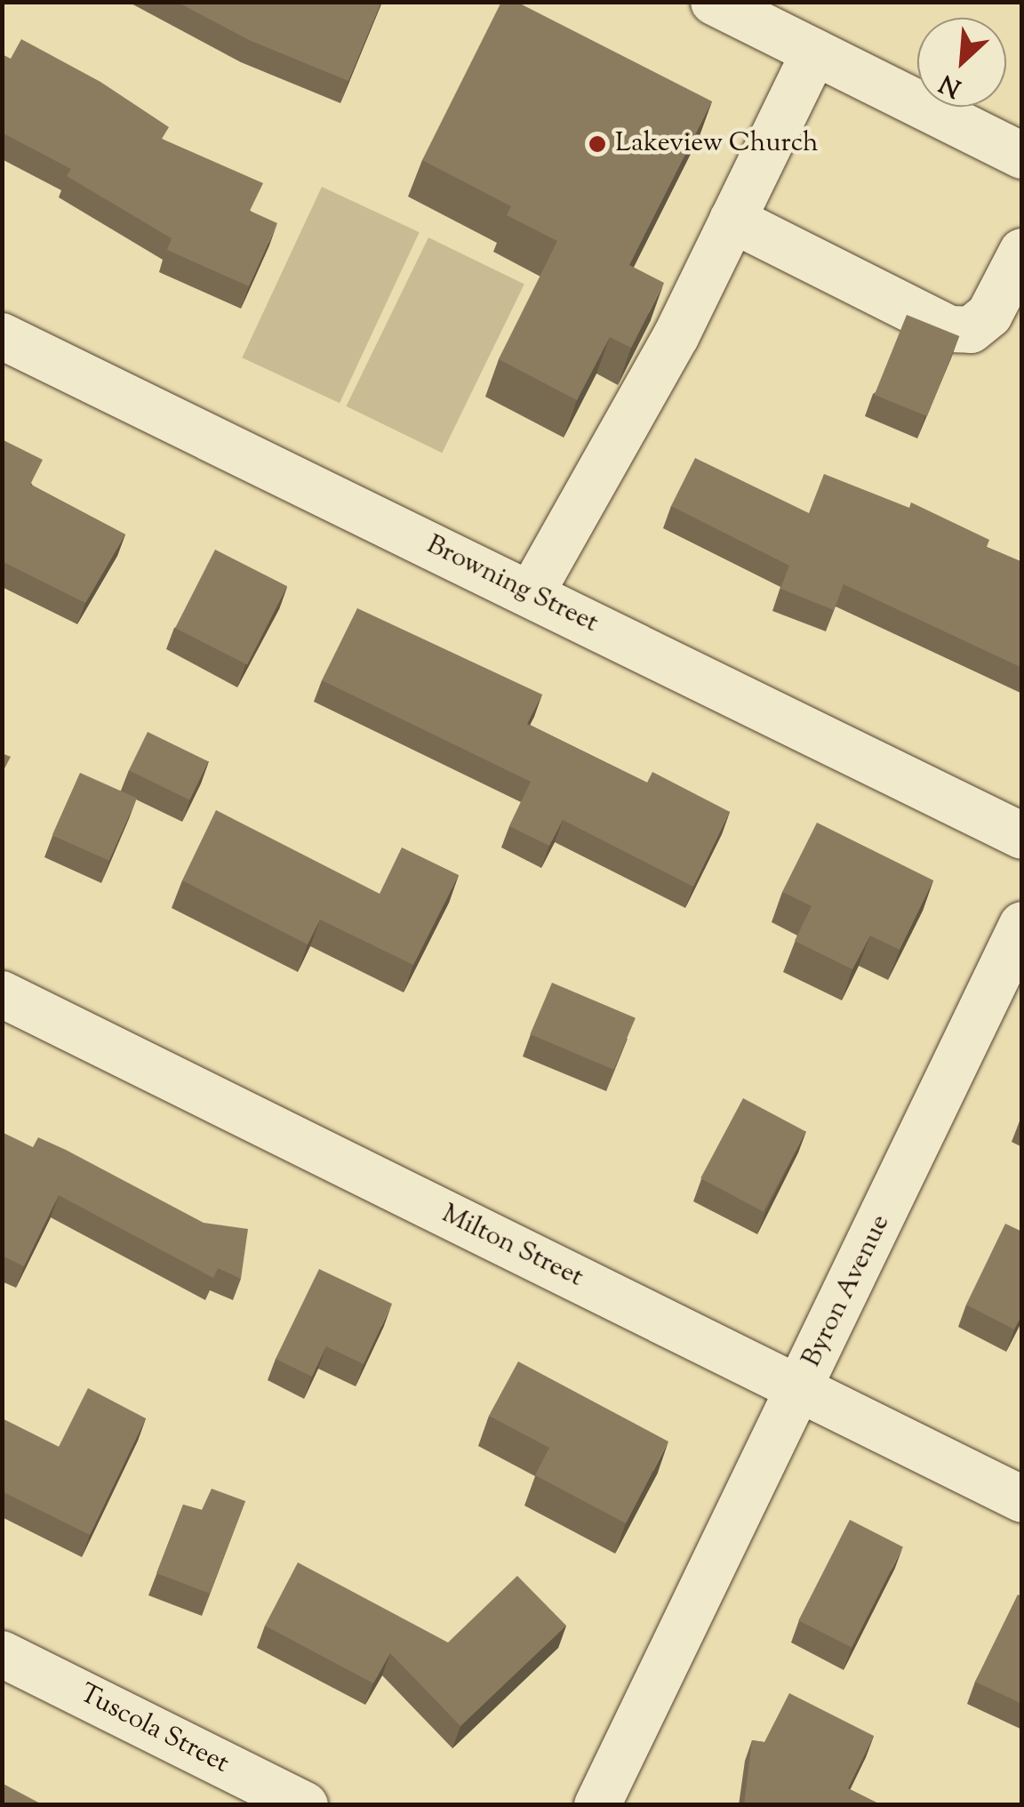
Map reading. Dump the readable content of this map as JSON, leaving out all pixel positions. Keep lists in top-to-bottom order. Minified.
{"streets":{"street":["Browning Street","Milton Street","Byron Avenue","Tuscola Street"]},"crossings":[["Milton Street","Byron Avenue"]],"places":["Lakeview Church"],"north":"bottom left"}
